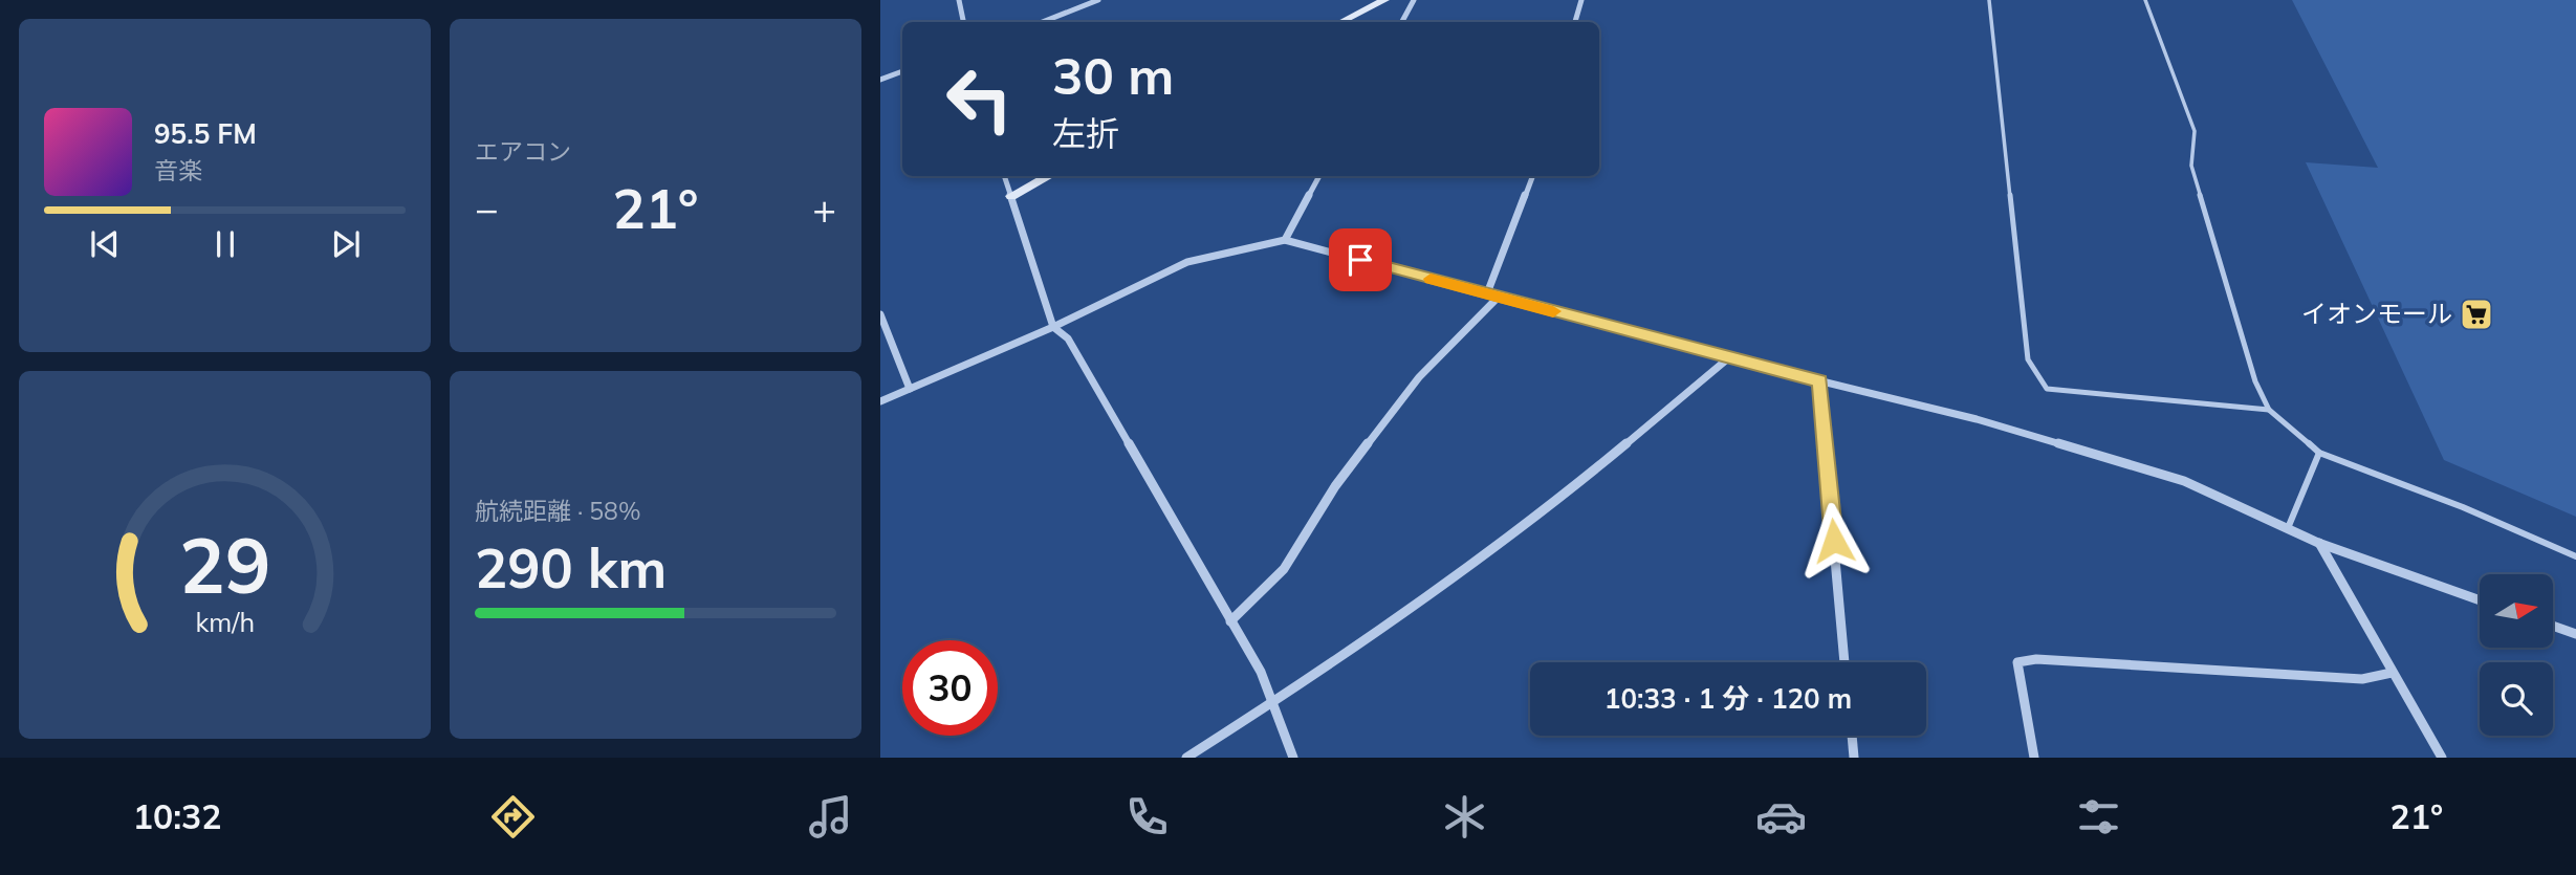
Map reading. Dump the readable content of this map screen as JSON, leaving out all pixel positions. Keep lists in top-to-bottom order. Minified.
{"places":{"supermarket":["イオンモール"]},"north":"right","page":{"tile":["エアコン",["航続距離 · 58%","290 km"]],"turn":["30 m","左折"],"song":["95.5 FM","音楽"],"heat":["−","21°","+"],"limit":"30","trip":"10:33 · 1 分 · 120 m","tabs":["10:32","21°"],"gauge":["29","km/h"]}}
